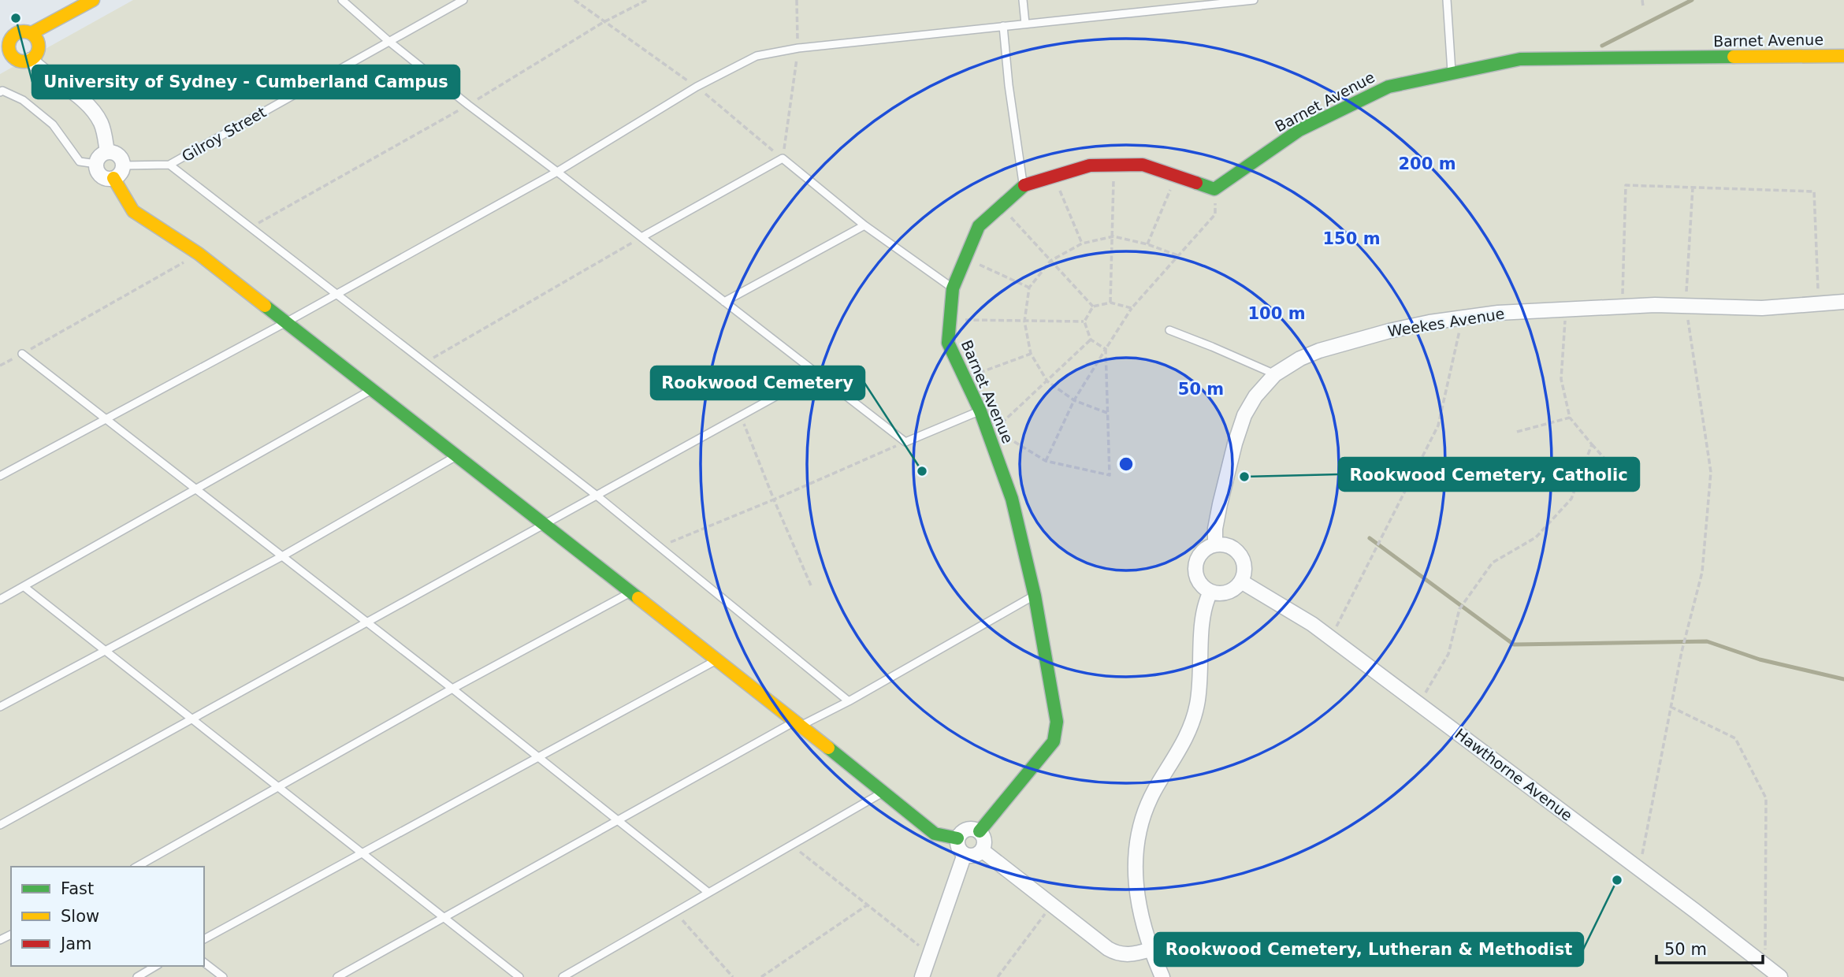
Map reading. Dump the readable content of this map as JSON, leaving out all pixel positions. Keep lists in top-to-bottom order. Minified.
{"streets":{"street":["Barnet Avenue","Weekes Avenue","Hawthorne Avenue"],"lane":["Gilroy Street"]},"crossings":[["Weekes Avenue","Hawthorne Avenue"]],"places":["University of Sydney - Cumberland Campus","Rookwood Cemetery","Rookwood Cemetery, Catholic","Rookwood Cemetery, Lutheran & Methodist"],"legend":["Fast","Slow","Jam"],"scale_bar":"50 m","rings":["200 m","150 m","100 m","50 m"]}
